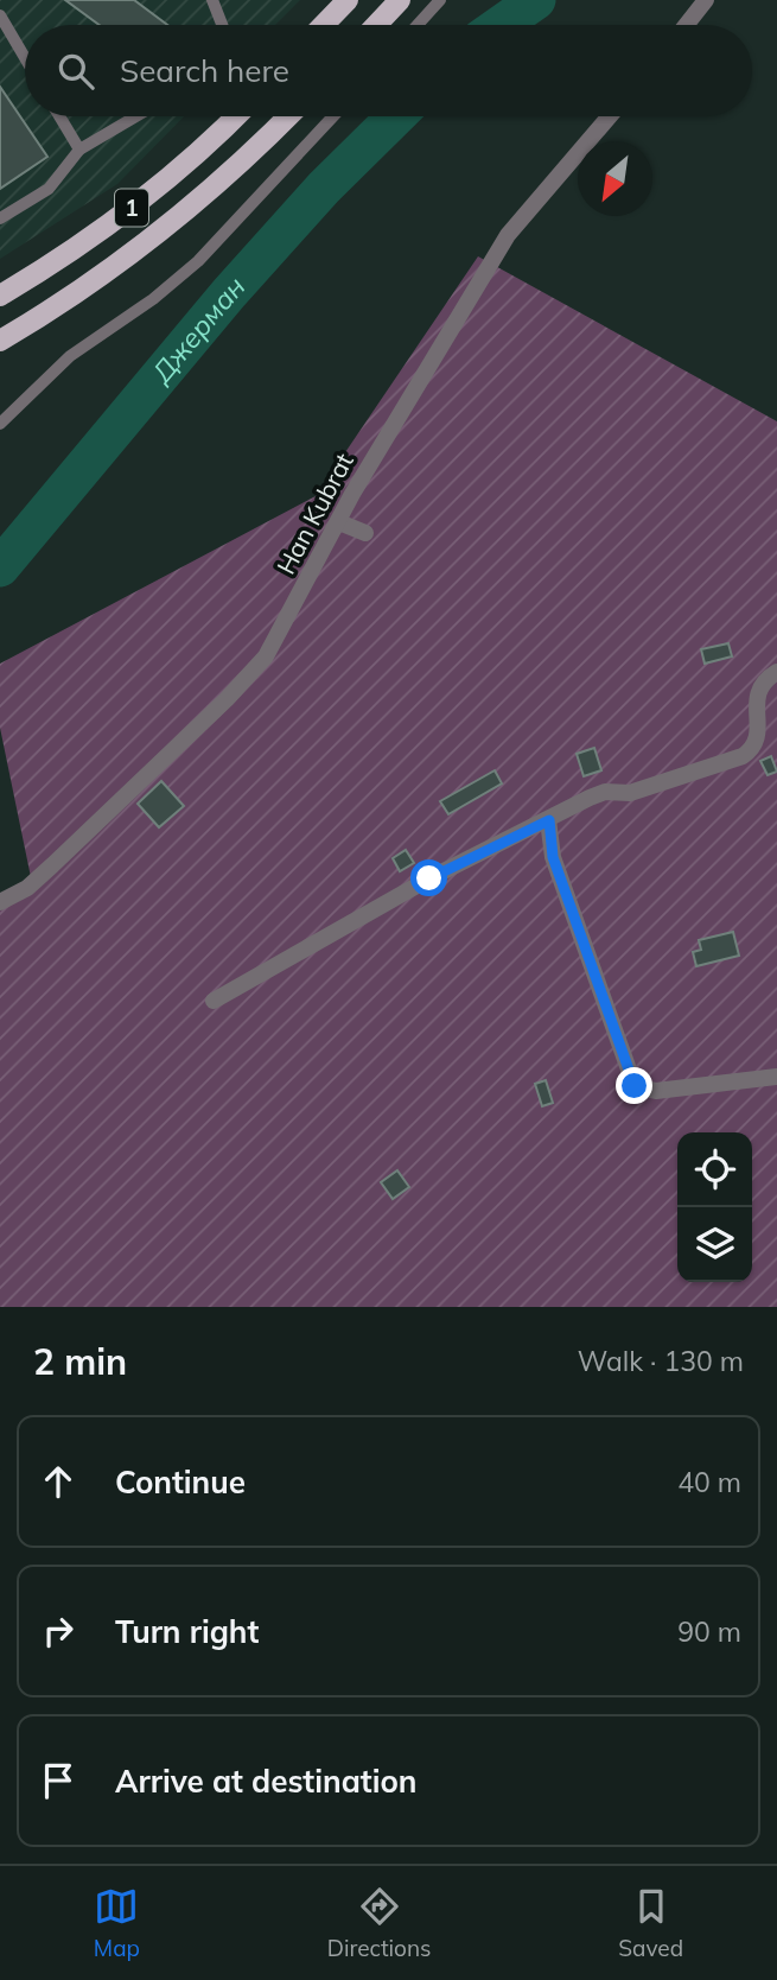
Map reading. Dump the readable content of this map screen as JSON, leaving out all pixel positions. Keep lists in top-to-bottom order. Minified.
{"streets":{"main road":["1"],"street":["Han Kubrat"]},"water":["Джерман"],"north":"bottom left","page":{"search":"Search here","heading":["2 min","Walk · 130 m"],"list":[["Continue","40 m"],["Turn right","90 m"],"Arrive at destination"],"nav":["Map","Directions","Saved"]}}
